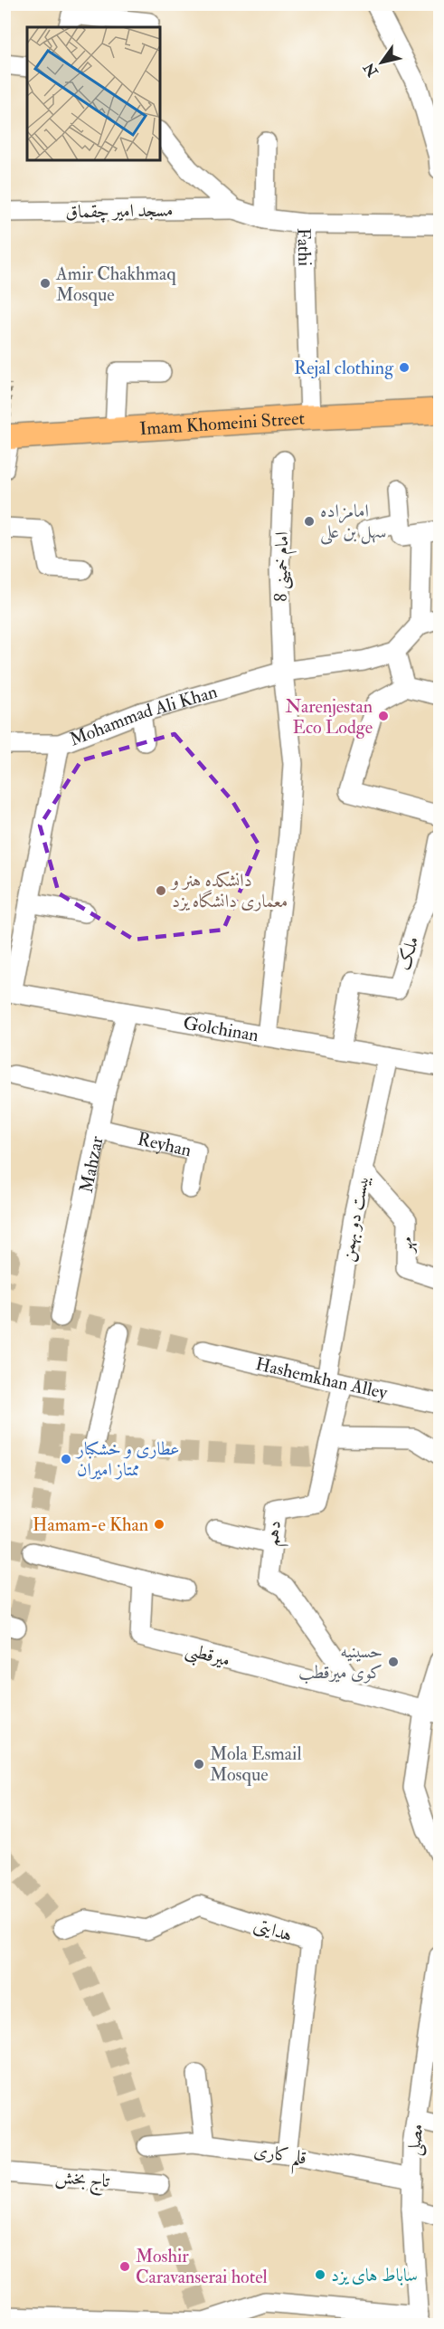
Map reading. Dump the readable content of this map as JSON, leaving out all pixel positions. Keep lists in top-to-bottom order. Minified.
{"streets":{"main road":["Imam Khomeini Street"],"street":["مسجد امیر چقماق","Fathi","امام خمینی 8","Mohammad Ali Khan","ملک","Golchinan","Reyhan","Mahzar","بیست دو بهمن","مهر","Hashemkhan Alley","دهم","میرقطبی","هدایتی","مصلی","قلم کاری","تاج بخش"]},"crossings":[["مسجد امیر چقماق","Fathi"],["Fathi","Imam Khomeini Street"],["امام خمینی 8","Mohammad Ali Khan"],["امام خمینی 8","Golchinan"],["ملک","Golchinan"],["Golchinan","Mahzar"],["Golchinan","بیست دو بهمن"],["Reyhan","Mahzar"],["بیست دو بهمن","مهر"],["بیست دو بهمن","Hashemkhan Alley"],["بیست دو بهمن","دهم"],["Hashemkhan Alley","دهم"],["دهم","میرقطبی"],["هدایتی","قلم کاری"],["مصلی","قلم کاری"]],"places":["Amir Chakhmaq Mosque","Rejal clothing","امامزاده سهل بن علی","Narenjestan Eco Lodge","دانشکده هنر و معماری دانشگاه یزد","عطاری و خشکبار ممتاز امیران","Hamam-e Khan","حسینیه کوی میرقطب","Mola Esmail Mosque","Moshir Caravanserai hotel","ساباط های یزد"],"north":"bottom left"}
